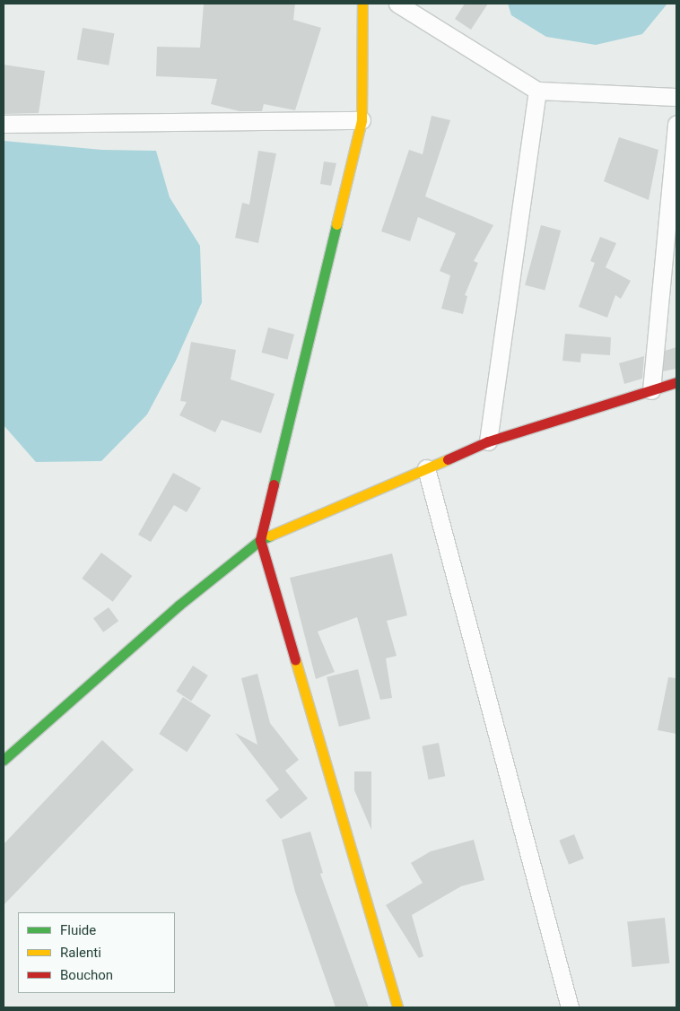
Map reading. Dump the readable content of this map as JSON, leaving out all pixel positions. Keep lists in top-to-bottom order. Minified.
{"legend":["Fluide","Ralenti","Bouchon"]}
